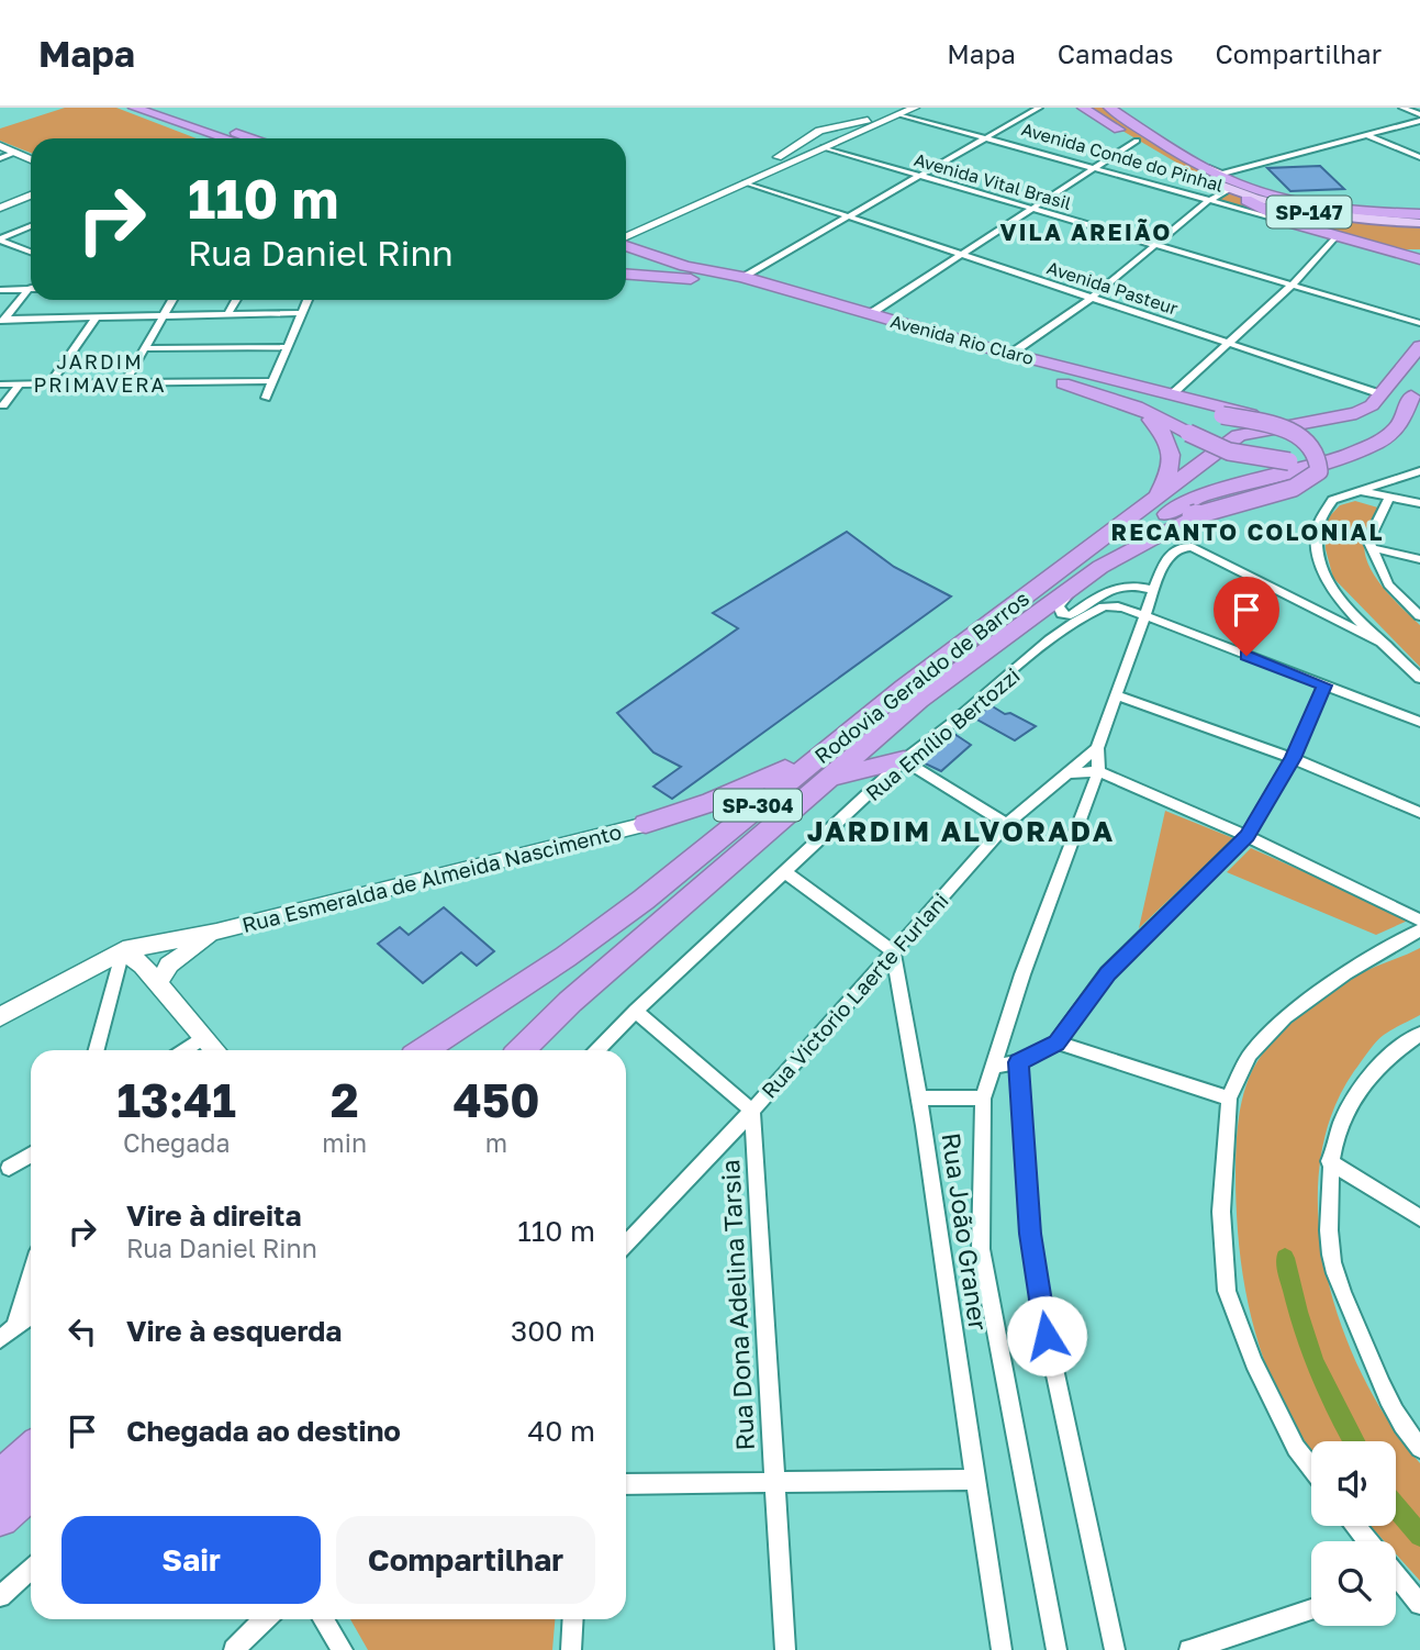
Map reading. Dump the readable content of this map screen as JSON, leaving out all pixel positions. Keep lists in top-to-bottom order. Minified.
{"streets":{"highway":["Avenida Conde do Pinhal","SP-147","Avenida Rio Claro","Rodovia Geraldo de Barros","SP-304"],"main road":["Rua Esmeralda de Almeida Nascimento"],"street":["Avenida Vital Brasil","Avenida Pasteur","Rua Emílio Bertozzi","Rua Victorio Laerte Furlani","Rua João Graner","Rua Dona Adelina Tarsia"]},"crossings":[["Avenida Conde do Pinhal","SP-147"],["Rodovia Geraldo de Barros","SP-304"],["Rua Victorio Laerte Furlani","Rua João Graner"],["Rua Victorio Laerte Furlani","Rua Dona Adelina Tarsia"]],"districts":["VILA AREIÃO","JARDIM PRIMAVERA","RECANTO COLONIAL","JARDIM ALVORADA"],"page":{"header":"Mapa","nav":["Mapa","Camadas","Compartilhar"],"turn":["110 m","Rua Daniel Rinn"],"eta":["13:41","Chegada","2","min","450","m"],"list":[{"name":"Vire à direita","note":"Rua Daniel Rinn","value":"110 m"},{"name":"Vire à esquerda","value":"300 m"},{"name":"Chegada ao destino","value":"40 m"}],"buttons":["Sair","Compartilhar"]}}
